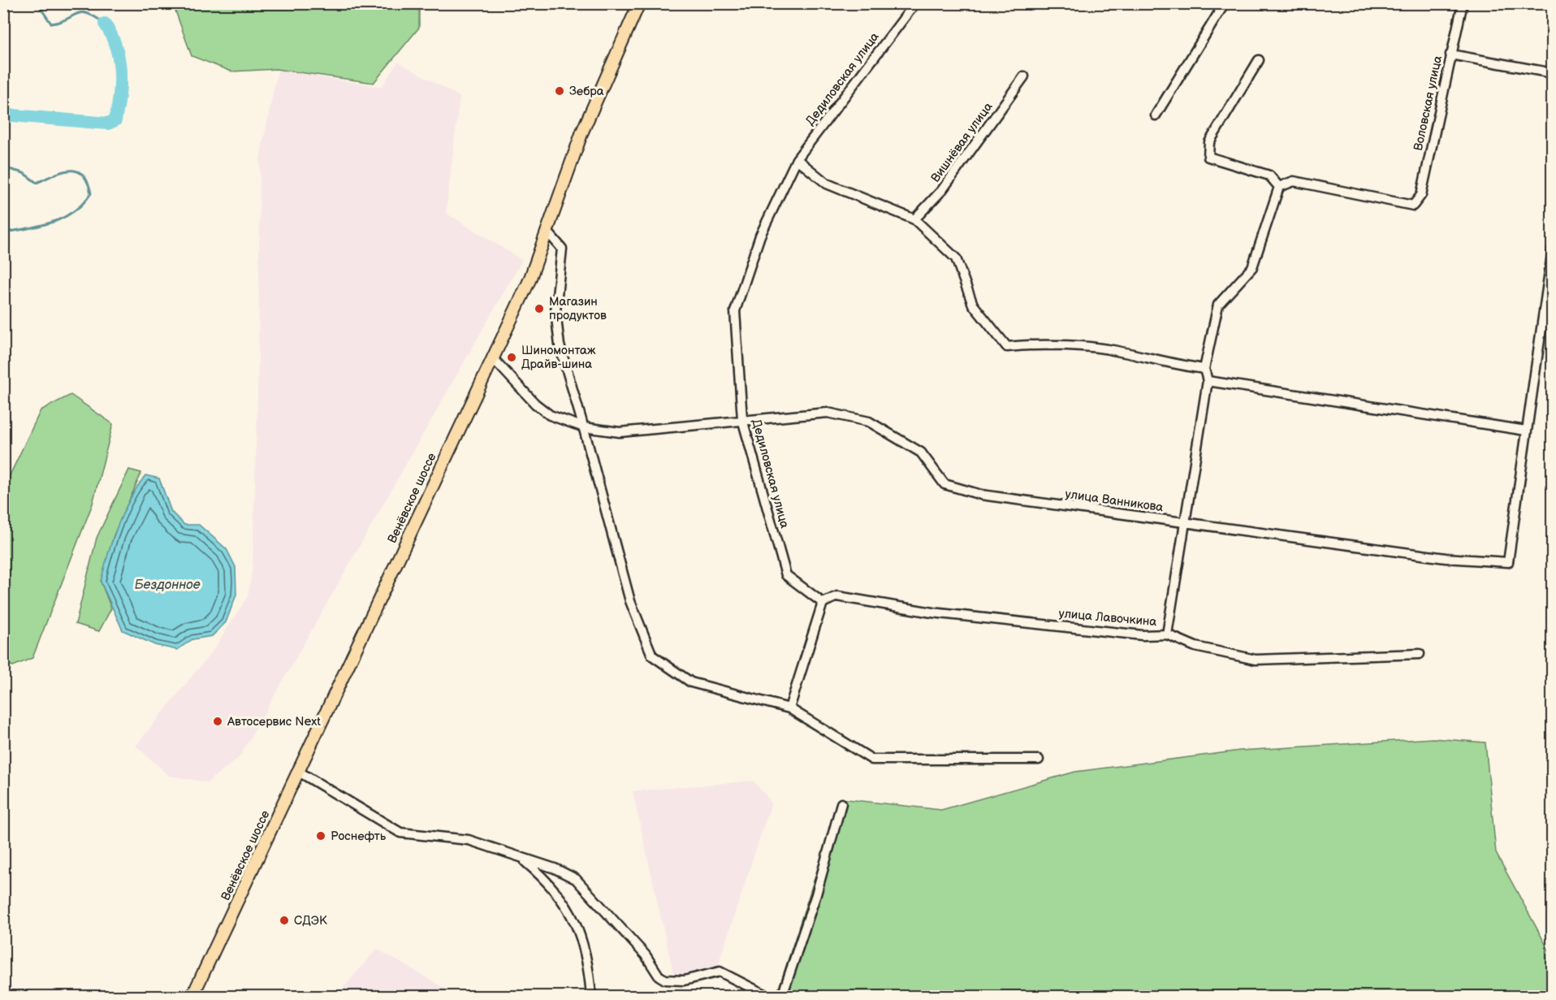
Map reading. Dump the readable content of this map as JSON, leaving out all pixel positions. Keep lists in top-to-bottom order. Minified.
{"streets":{"main road":["Венёвское шоссе"],"street":["Дедиловская улица","Воловская улица","Вишнёвая улица","улица Ванникова","улица Лавочкина"]},"crossings":[["Дедиловская улица","улица Ванникова"],["Дедиловская улица","улица Лавочкина"],["Венёвское шоссе","улица Ванникова"]],"water":["Бездонное"],"places":["Зебра","Магазин продуктов","Шиномонтаж Драйв-шина","Автосервис Next","Роснефть","СДЭК"]}
